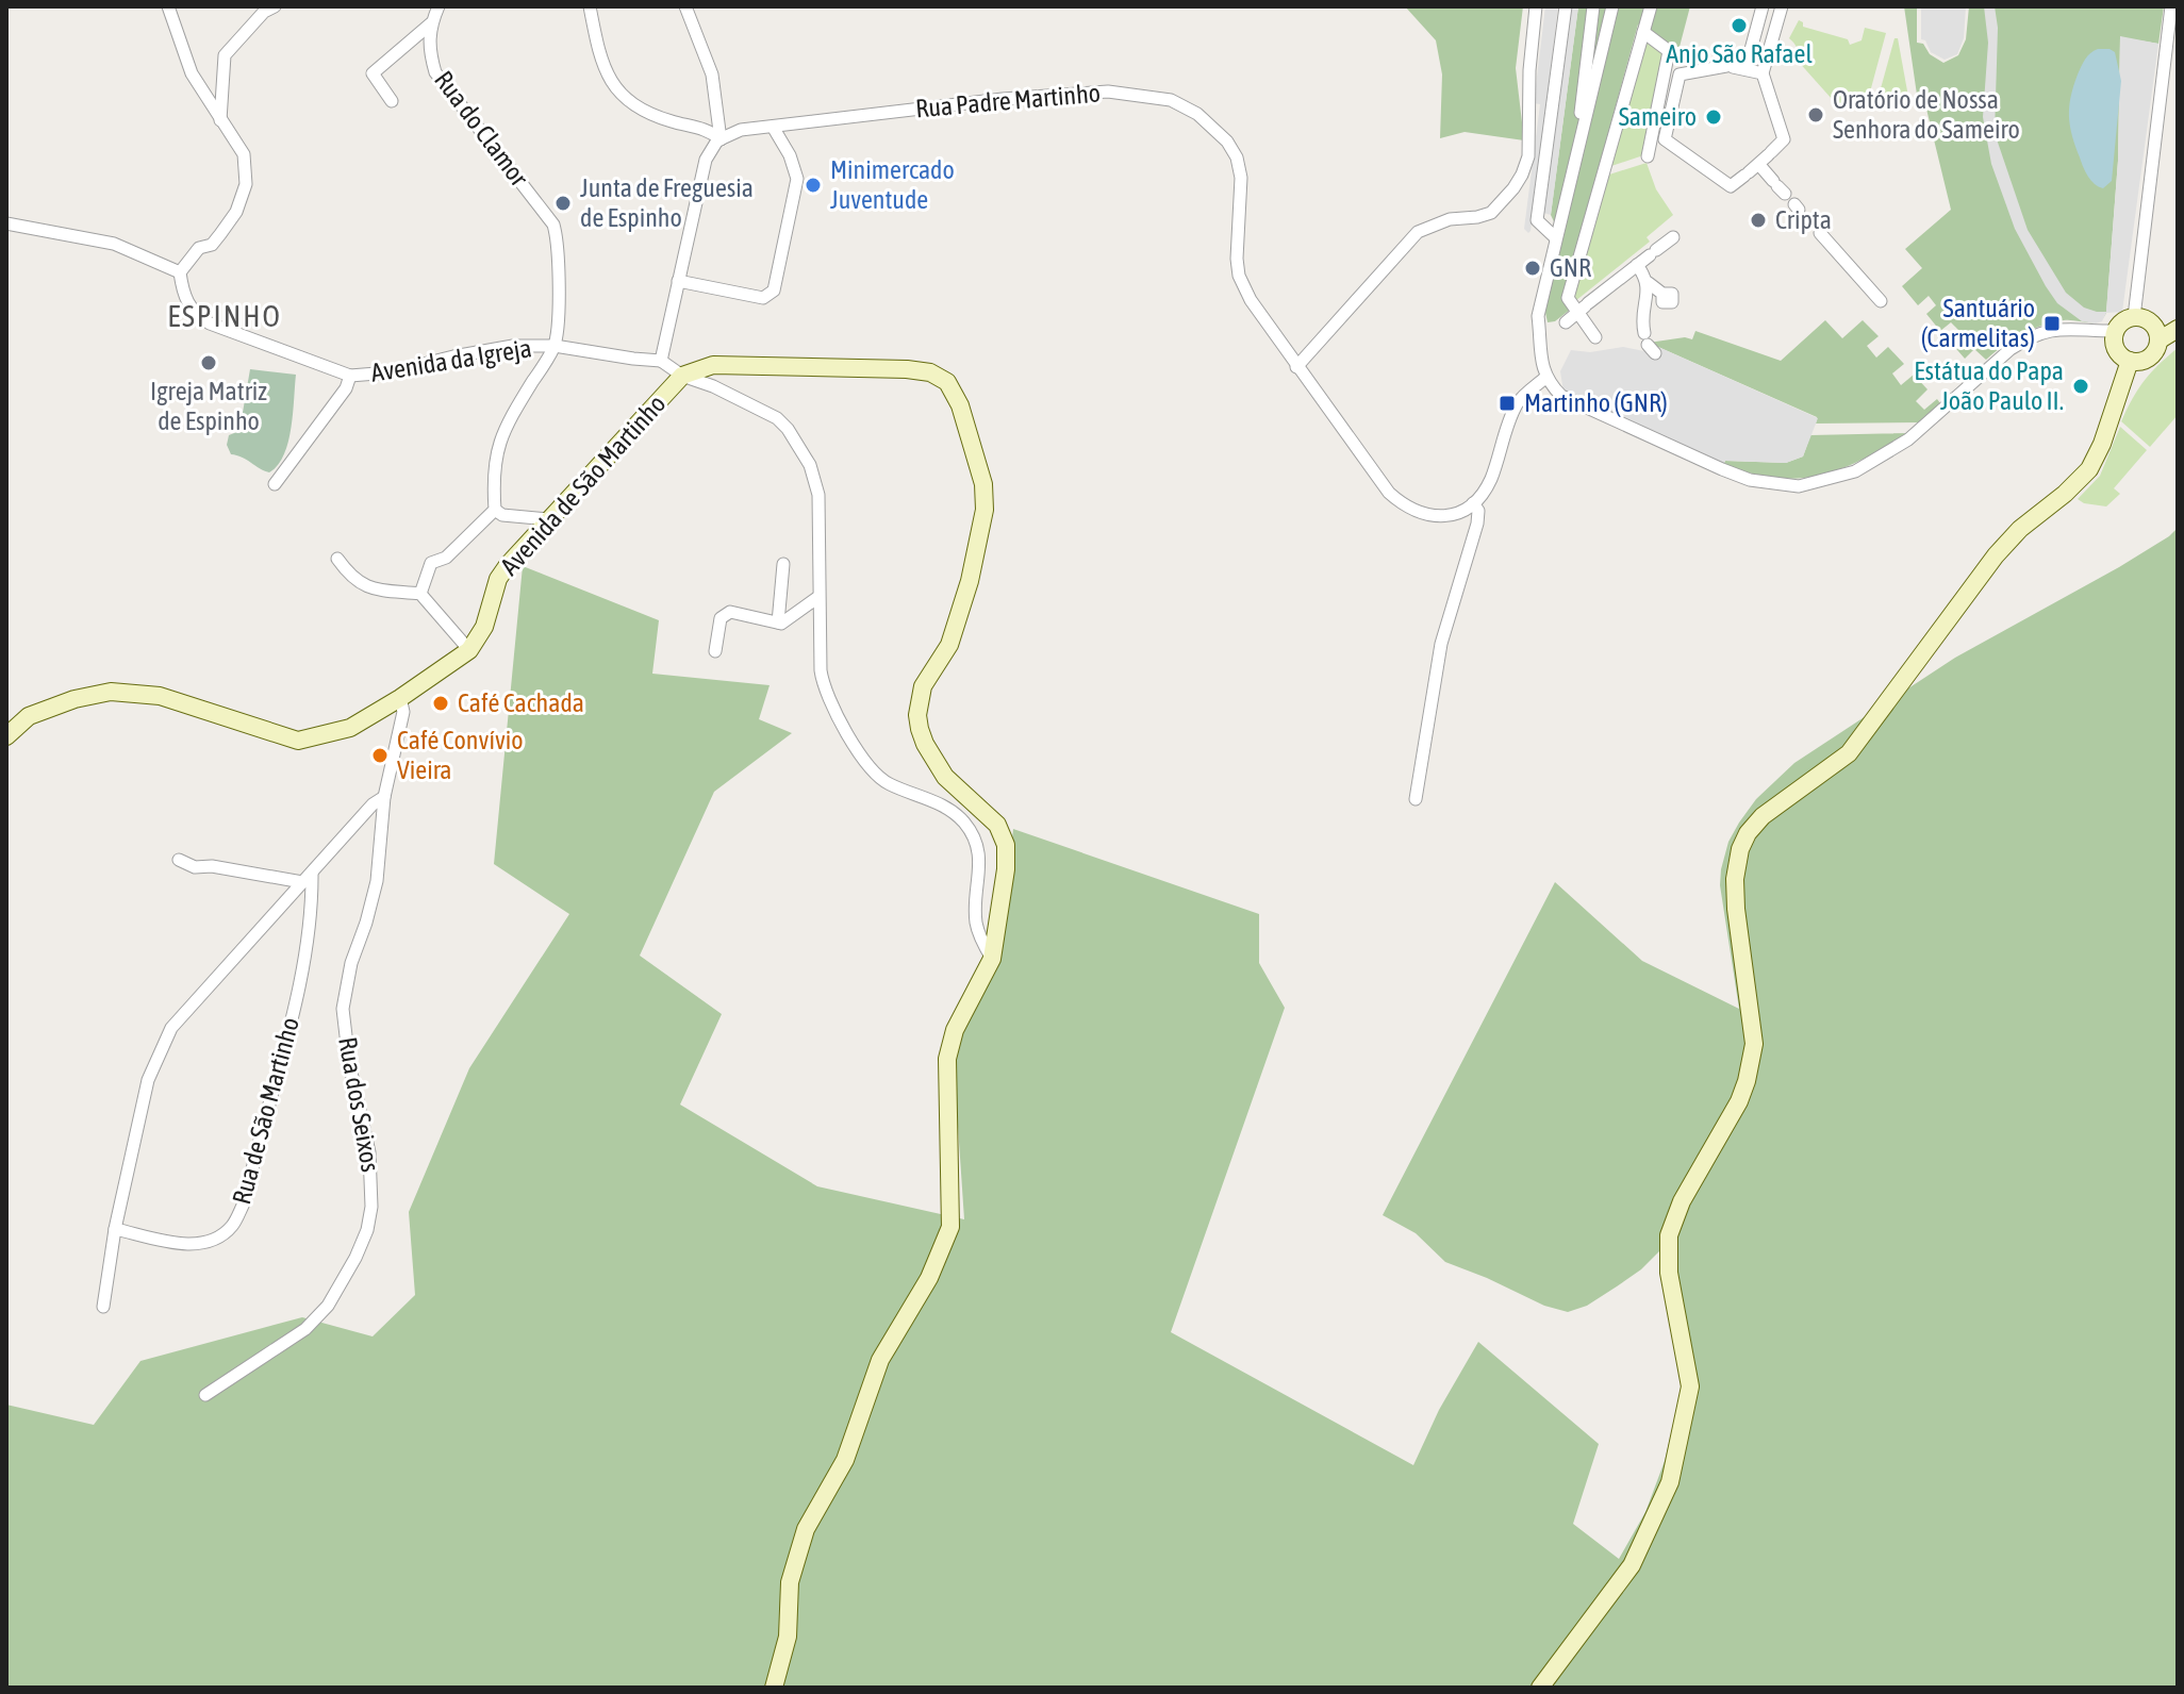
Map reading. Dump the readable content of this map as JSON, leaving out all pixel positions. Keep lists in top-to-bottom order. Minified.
{"streets":{"main road":["Avenida de São Martinho"],"street":["Rua Padre Martinho","Rua do Clamor","Avenida da Igreja","Rua dos Seixos","Rua de São Martinho"]},"crossings":[["Rua do Clamor","Avenida da Igreja"]],"districts":["ESPINHO"],"places":{"other":["Anjo São Rafael","Oratório de Nossa Senhora do Sameiro","Sameiro","Minimercado Juventude","Junta de Freguesia de Espinho","Cripta","GNR","Igreja Matriz de Espinho","Estátua do Papa João Paulo II.","Café Cachada","Café Convívio Vieira"],"transit":["Santuário (Carmelitas)","Martinho (GNR)"]}}
